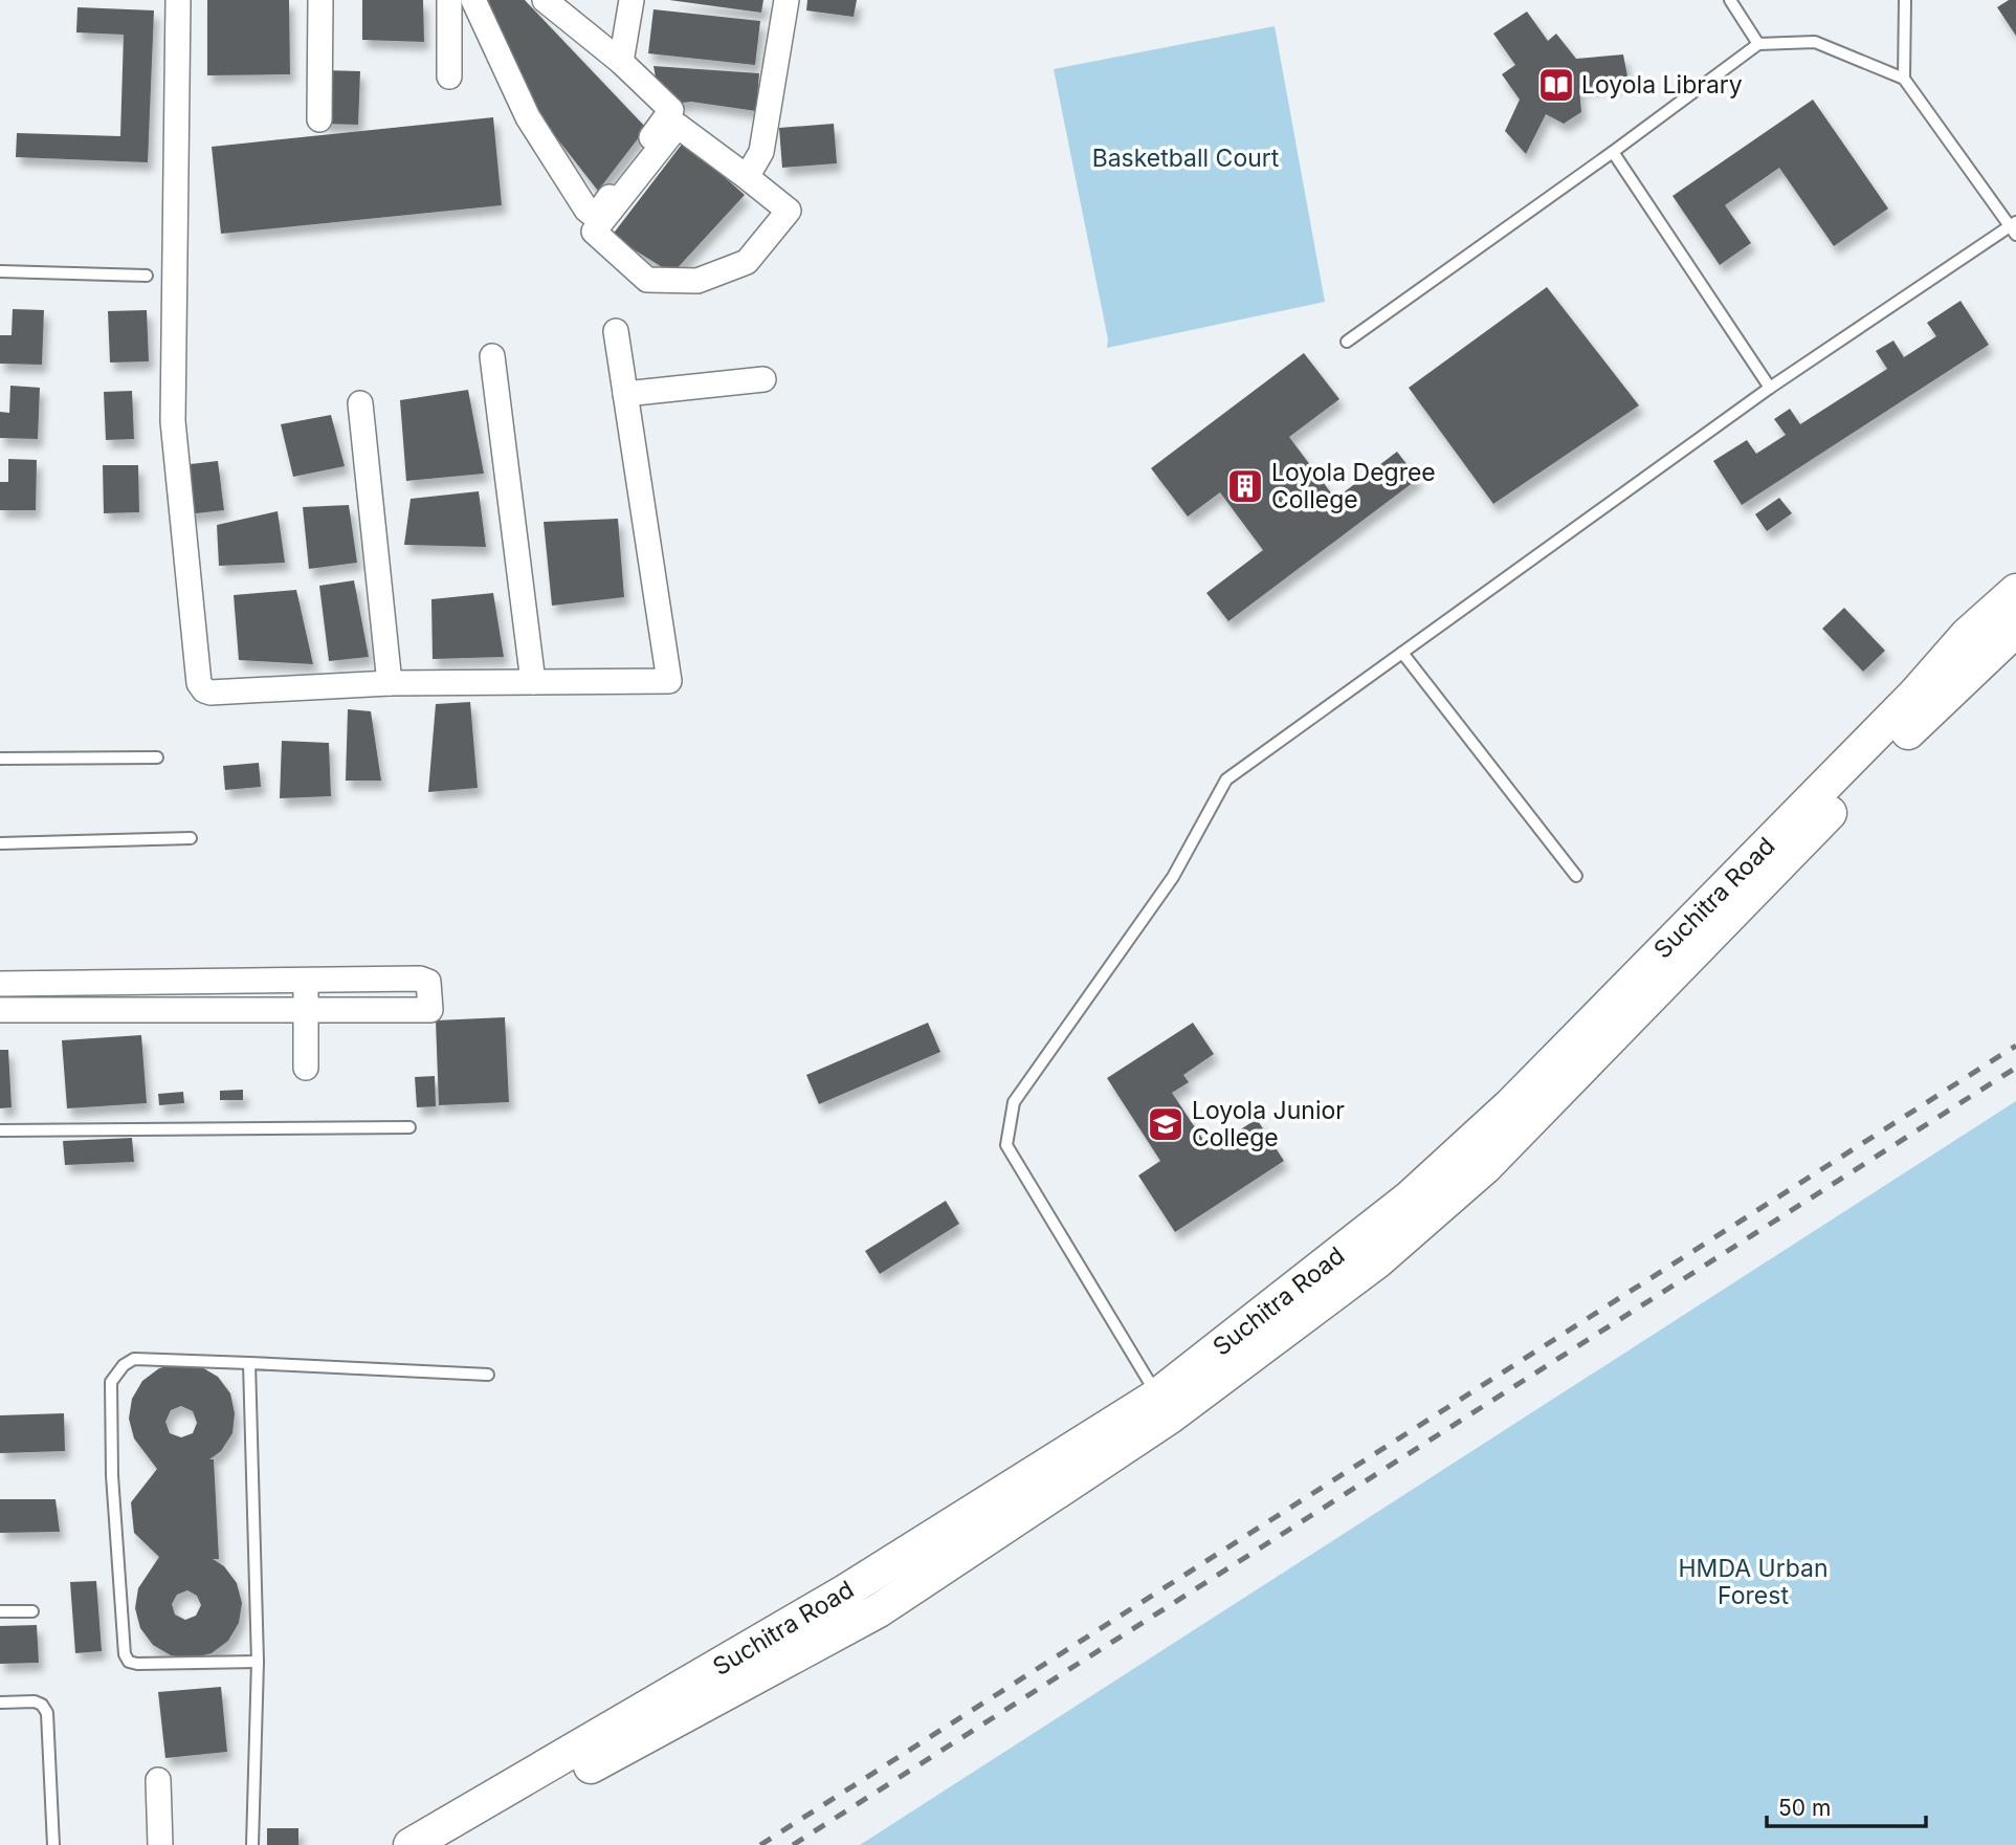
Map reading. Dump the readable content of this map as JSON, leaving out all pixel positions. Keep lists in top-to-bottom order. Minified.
{"streets":{"main road":["Suchitra Road"]},"parks":["Basketball Court","HMDA Urban Forest"],"places":{"library":["Loyola Library"],"building":["Loyola Degree College"],"school or university":["Loyola Junior College"]},"scale_bar":"50 m"}
